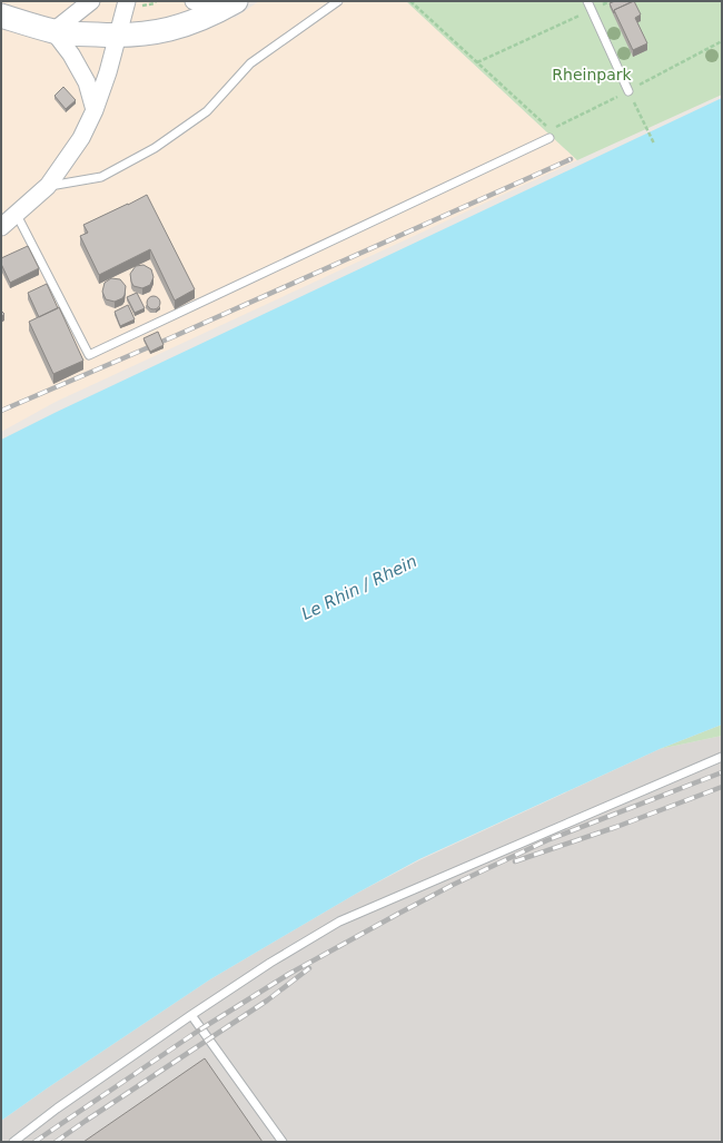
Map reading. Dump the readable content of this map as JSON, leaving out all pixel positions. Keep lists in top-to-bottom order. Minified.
{"water":["Le Rhin / Rhein"],"parks":["Rheinpark"]}
